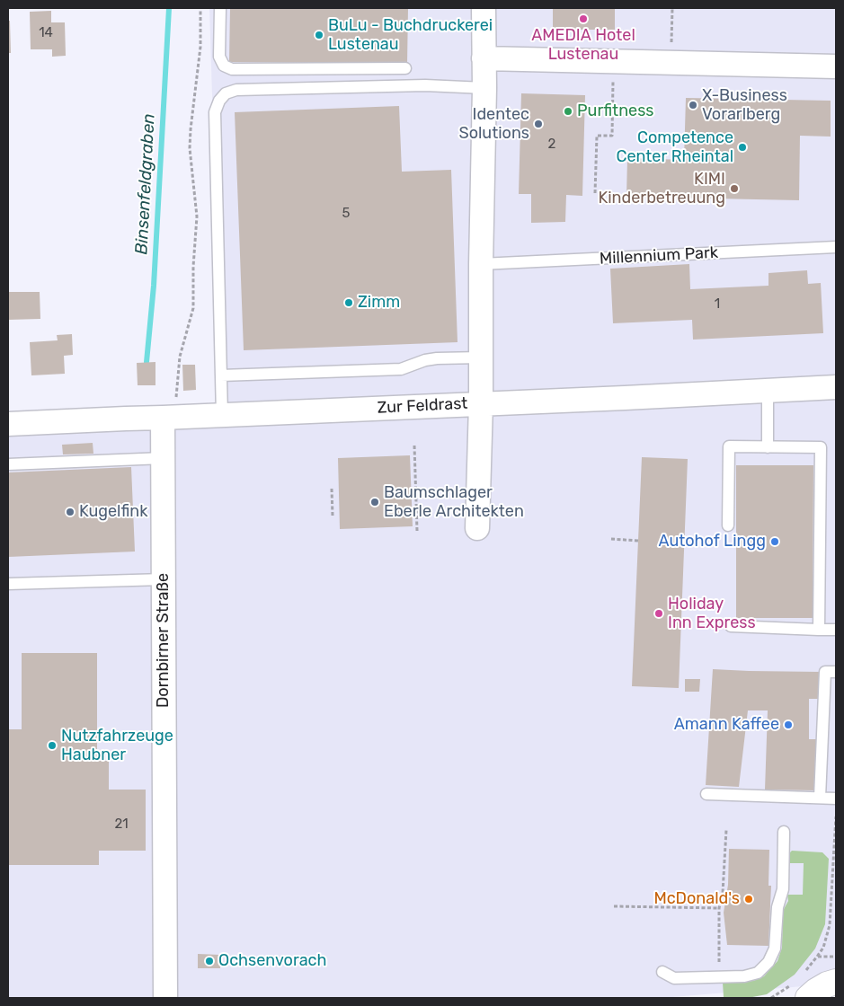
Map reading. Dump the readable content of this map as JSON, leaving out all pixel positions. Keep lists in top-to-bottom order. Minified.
{"streets":{"street":["Zur Feldrast","Dornbirner Straße"],"lane":["Millennium Park"]},"crossings":[["Zur Feldrast","Dornbirner Straße"]],"water":["Binsenfeldgraben"],"places":["AMEDIA Hotel Lustenau","BuLu - Buchdruckerei Lustenau","X-Business Vorarlberg","Purfitness","Identec Solutions","Competence Center Rheintal","KIMI Kinderbetreuung","Zimm","Baumschlager Eberle Architekten","Kugelfink","Autohof Lingg","Holiday Inn Express","Amann Kaffee","Nutzfahrzeuge Haubner","McDonald's","Ochsenvorach"],"house_numbers":["14","2","5","1","21"]}
